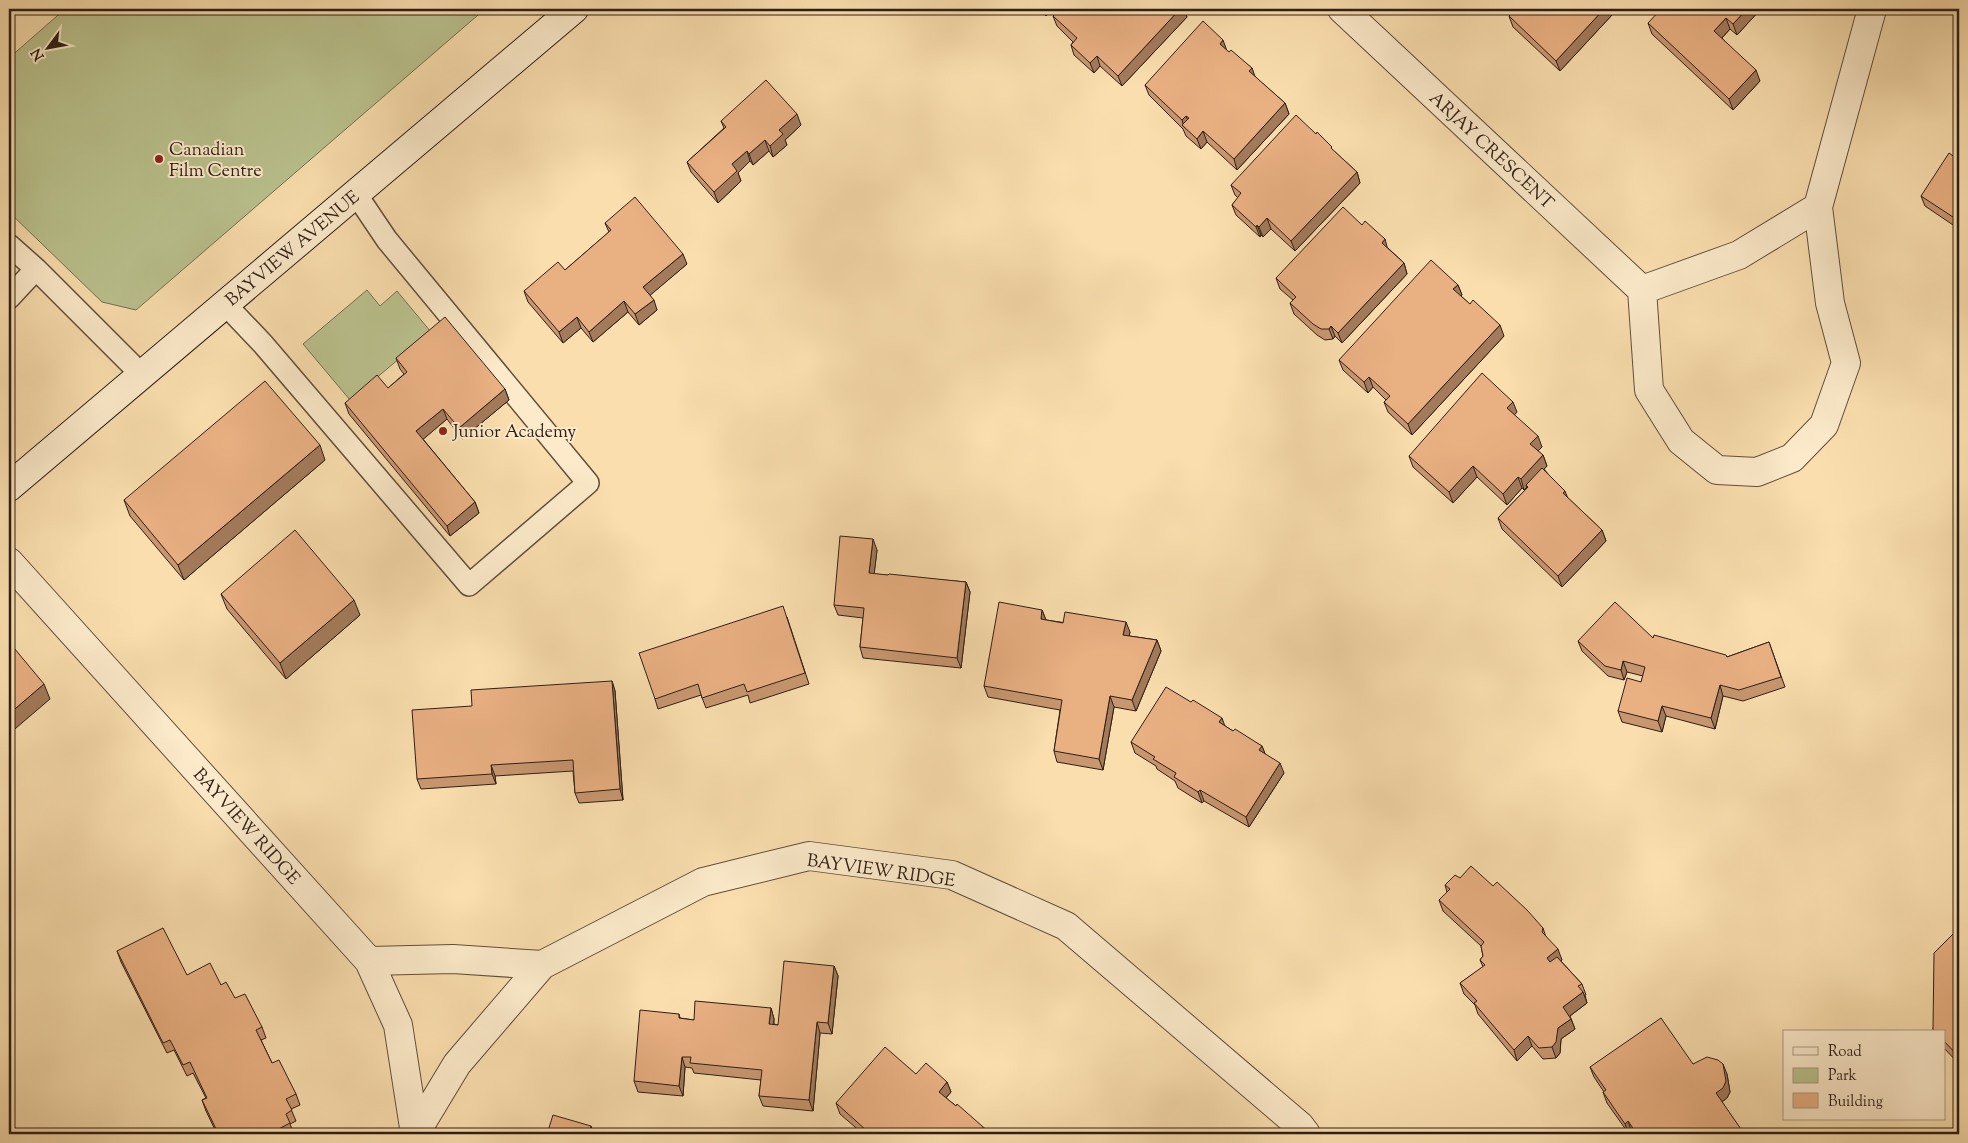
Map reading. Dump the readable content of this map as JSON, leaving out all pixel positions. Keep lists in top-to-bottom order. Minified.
{"streets":{"street":["ARJAY CRESCENT","BAYVIEW AVENUE","BAYVIEW RIDGE"]},"places":["Canadian Film Centre","Junior Academy"],"legend":["Road","Park","Building"],"north":"bottom left"}
